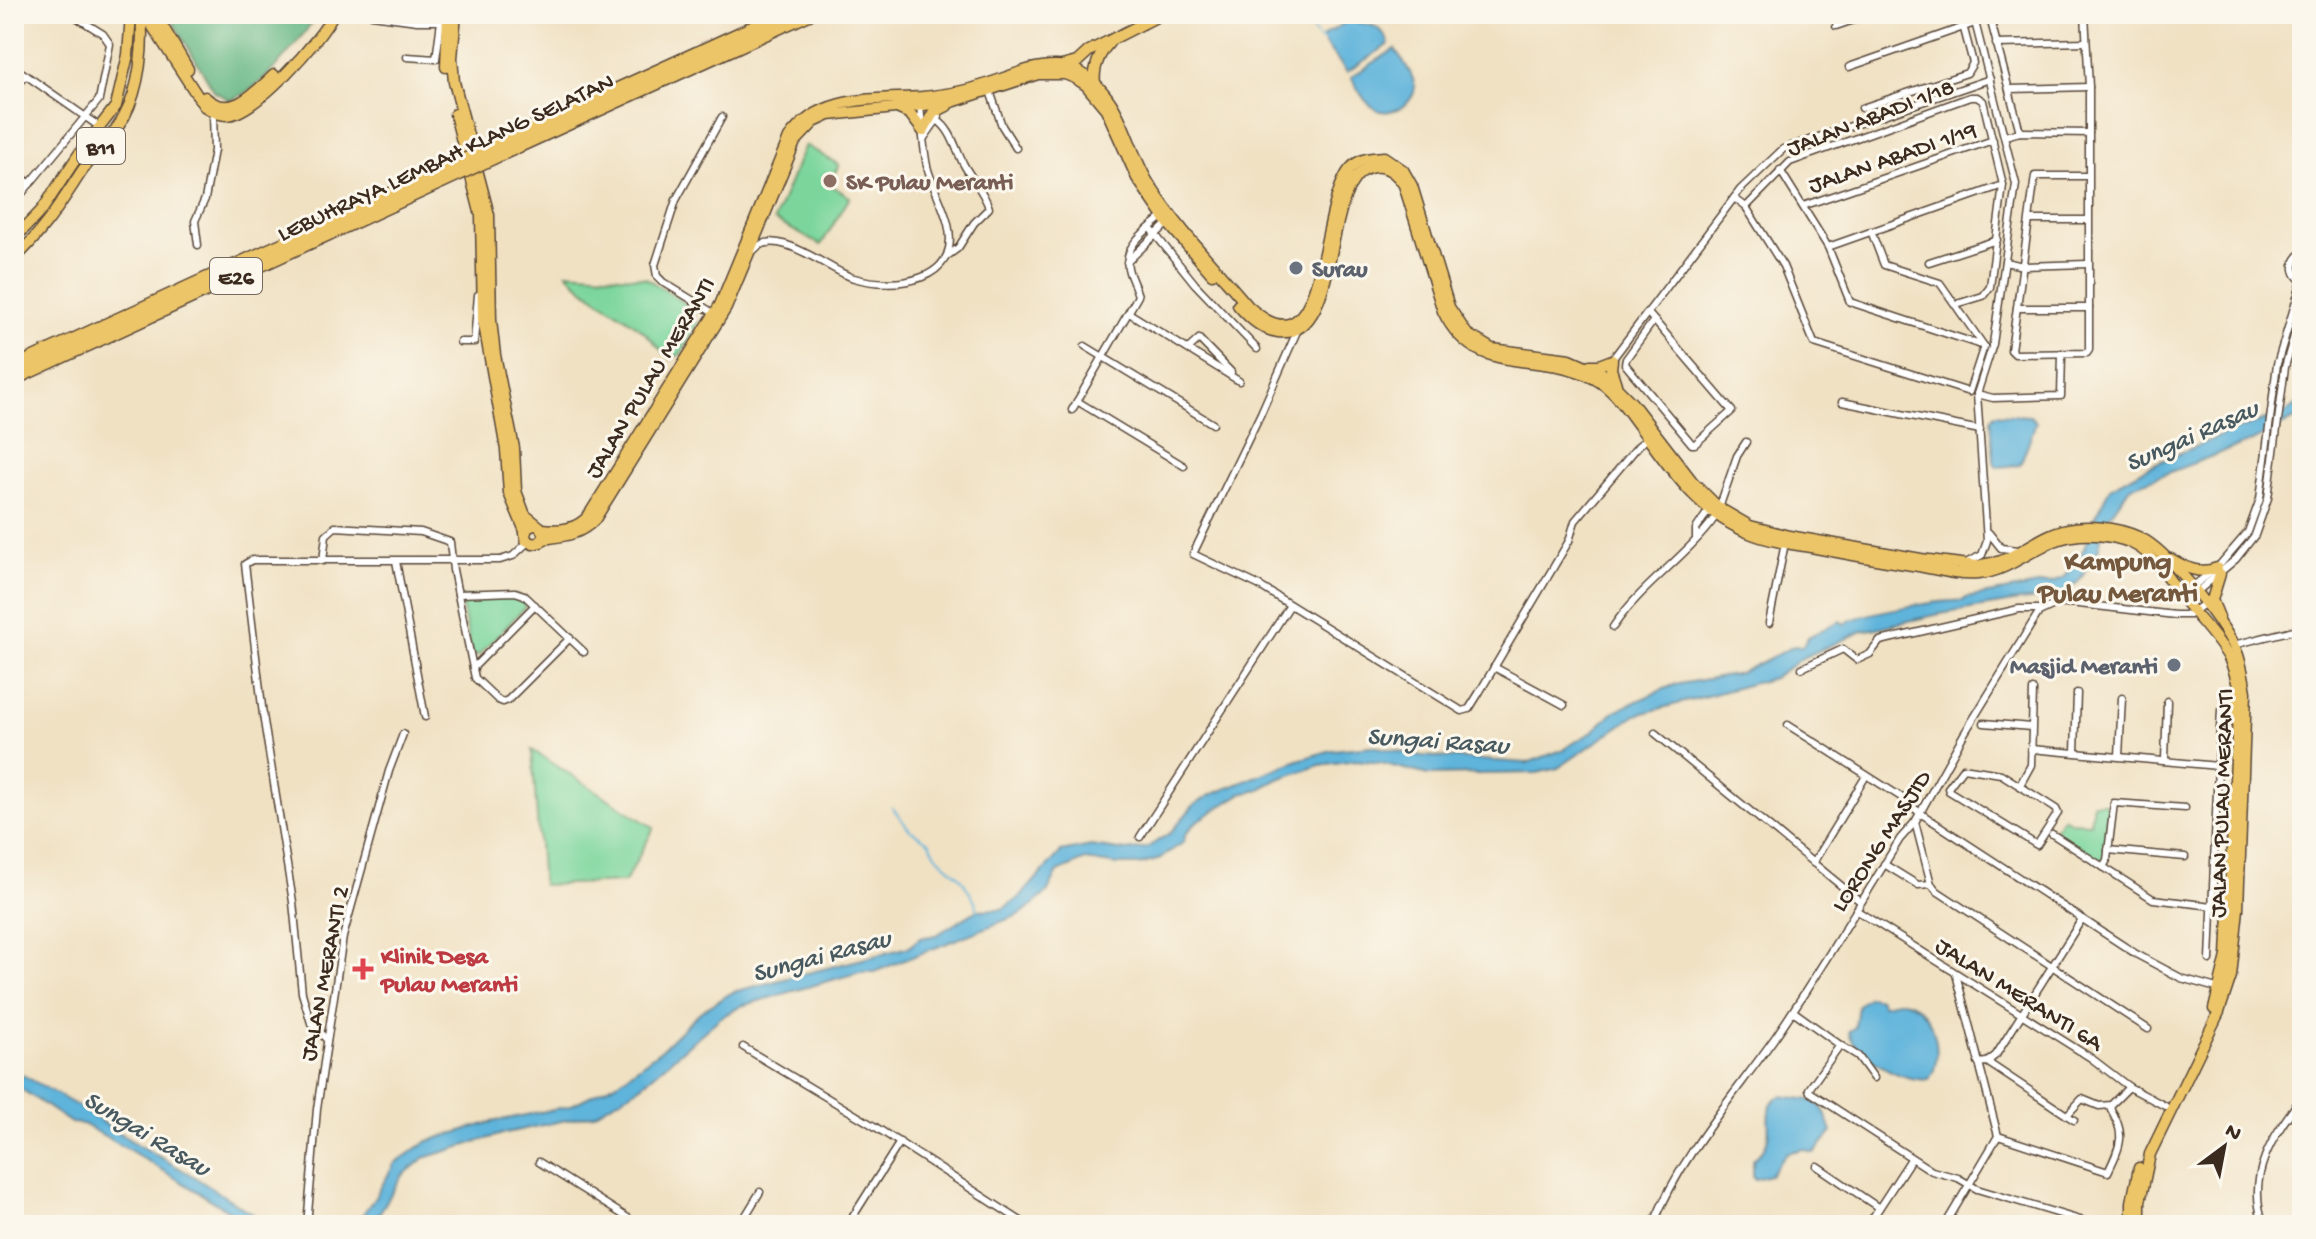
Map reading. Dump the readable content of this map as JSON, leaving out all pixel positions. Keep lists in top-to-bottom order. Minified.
{"streets":{"highway":["LEBUHRAYA LEMBAH KLANG SELATAN","E26"],"main road":["B11","JALAN PULAU MERANTI"],"street":["JALAN ABADI 1/18","JALAN ABADI 1/19","LORONG MASJID","JALAN MERANTI 2","JALAN MERANTI 6A"]},"crossings":[["JALAN ABADI 1/18","JALAN ABADI 1/19"],["JALAN PULAU MERANTI","JALAN MERANTI 6A"],["LORONG MASJID","JALAN MERANTI 6A"]],"districts":["Kampung Pulau Meranti"],"water":["Sungai Rasau"],"places":{"other":["SK Pulau Meranti","Surau","Masjid Meranti"],"health":["Klinik Desa Pulau Meranti"]},"north":"top right"}
